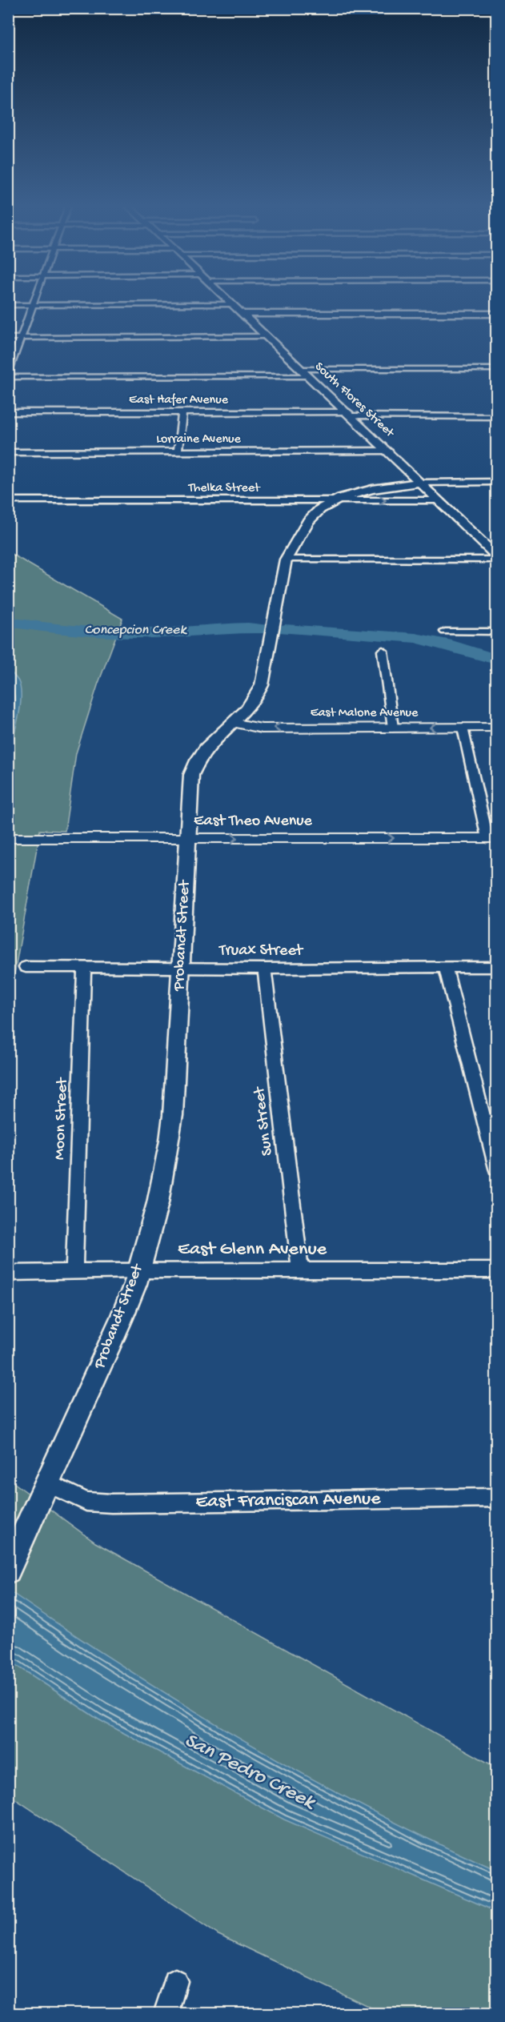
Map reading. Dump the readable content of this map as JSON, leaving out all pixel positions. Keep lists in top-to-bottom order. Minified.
{"streets":{"main road":["South Flores Street","Probandt Street"],"street":["East Hafer Avenue","Lorraine Avenue","Thelka Street","East Malone Avenue","East Theo Avenue","Truax Street","Moon Street","Sun Street","East Glenn Avenue","East Franciscan Avenue"]},"crossings":[["East Hafer Avenue","South Flores Street"],["South Flores Street","Lorraine Avenue"],["South Flores Street","Thelka Street"],["South Flores Street","Probandt Street"],["Thelka Street","Probandt Street"],["East Malone Avenue","Probandt Street"],["East Theo Avenue","Probandt Street"],["Probandt Street","Truax Street"],["Probandt Street","East Glenn Avenue"],["Probandt Street","East Franciscan Avenue"],["Truax Street","Moon Street"],["Truax Street","Sun Street"],["Moon Street","East Glenn Avenue"],["Sun Street","East Glenn Avenue"]],"one_way":["East Malone Avenue","East Theo Avenue"],"water":["Concepcion Creek","San Pedro Creek"]}
